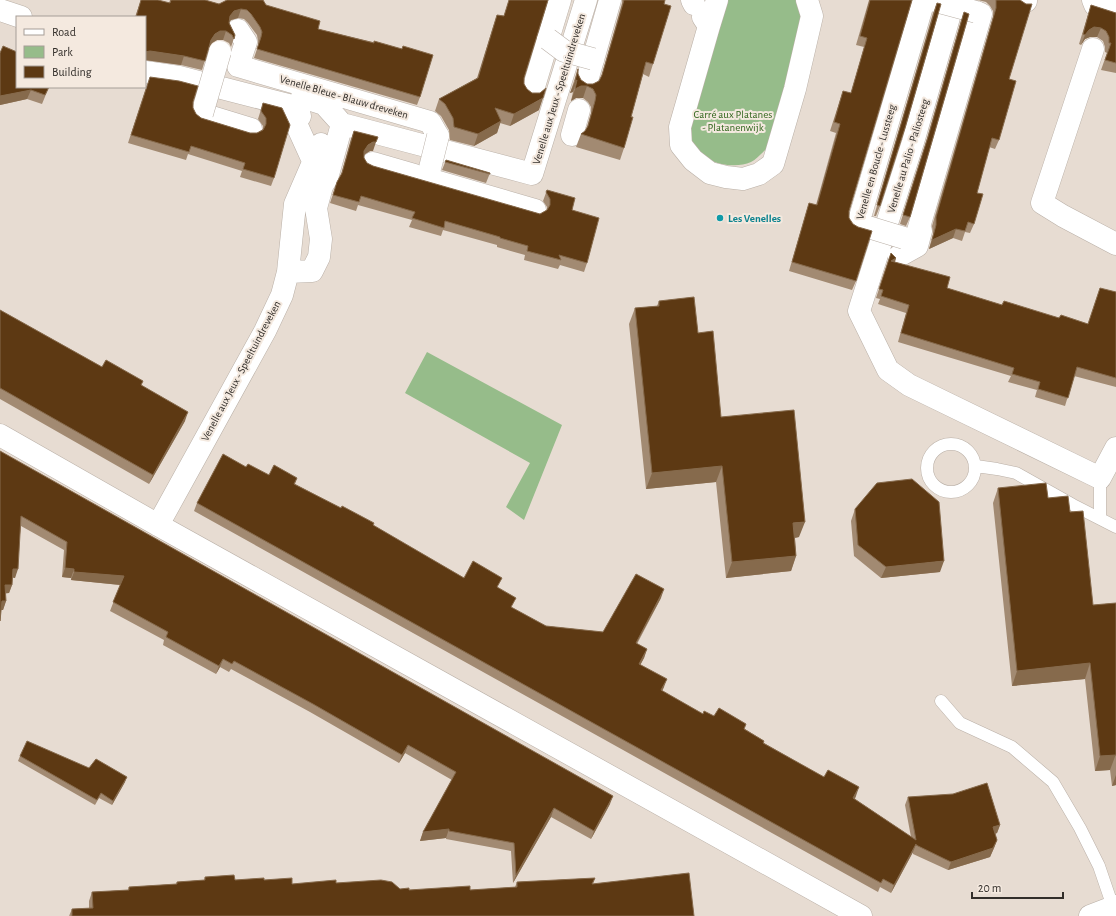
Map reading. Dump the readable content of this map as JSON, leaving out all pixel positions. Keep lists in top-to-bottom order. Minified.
{"streets":{"street":["Venelle aux Jeux - Speeltuindreveken","Venelle Bleue - Blauw dreveken","Venelle au Palio - Paliosteeg","Venelle en Boucle - Lussteeg"]},"parks":["Carré aux Platanes - Platanenwijk"],"places":["Les Venelles"],"legend":["Road","Park","Building"],"scale_bar":"20 m"}
